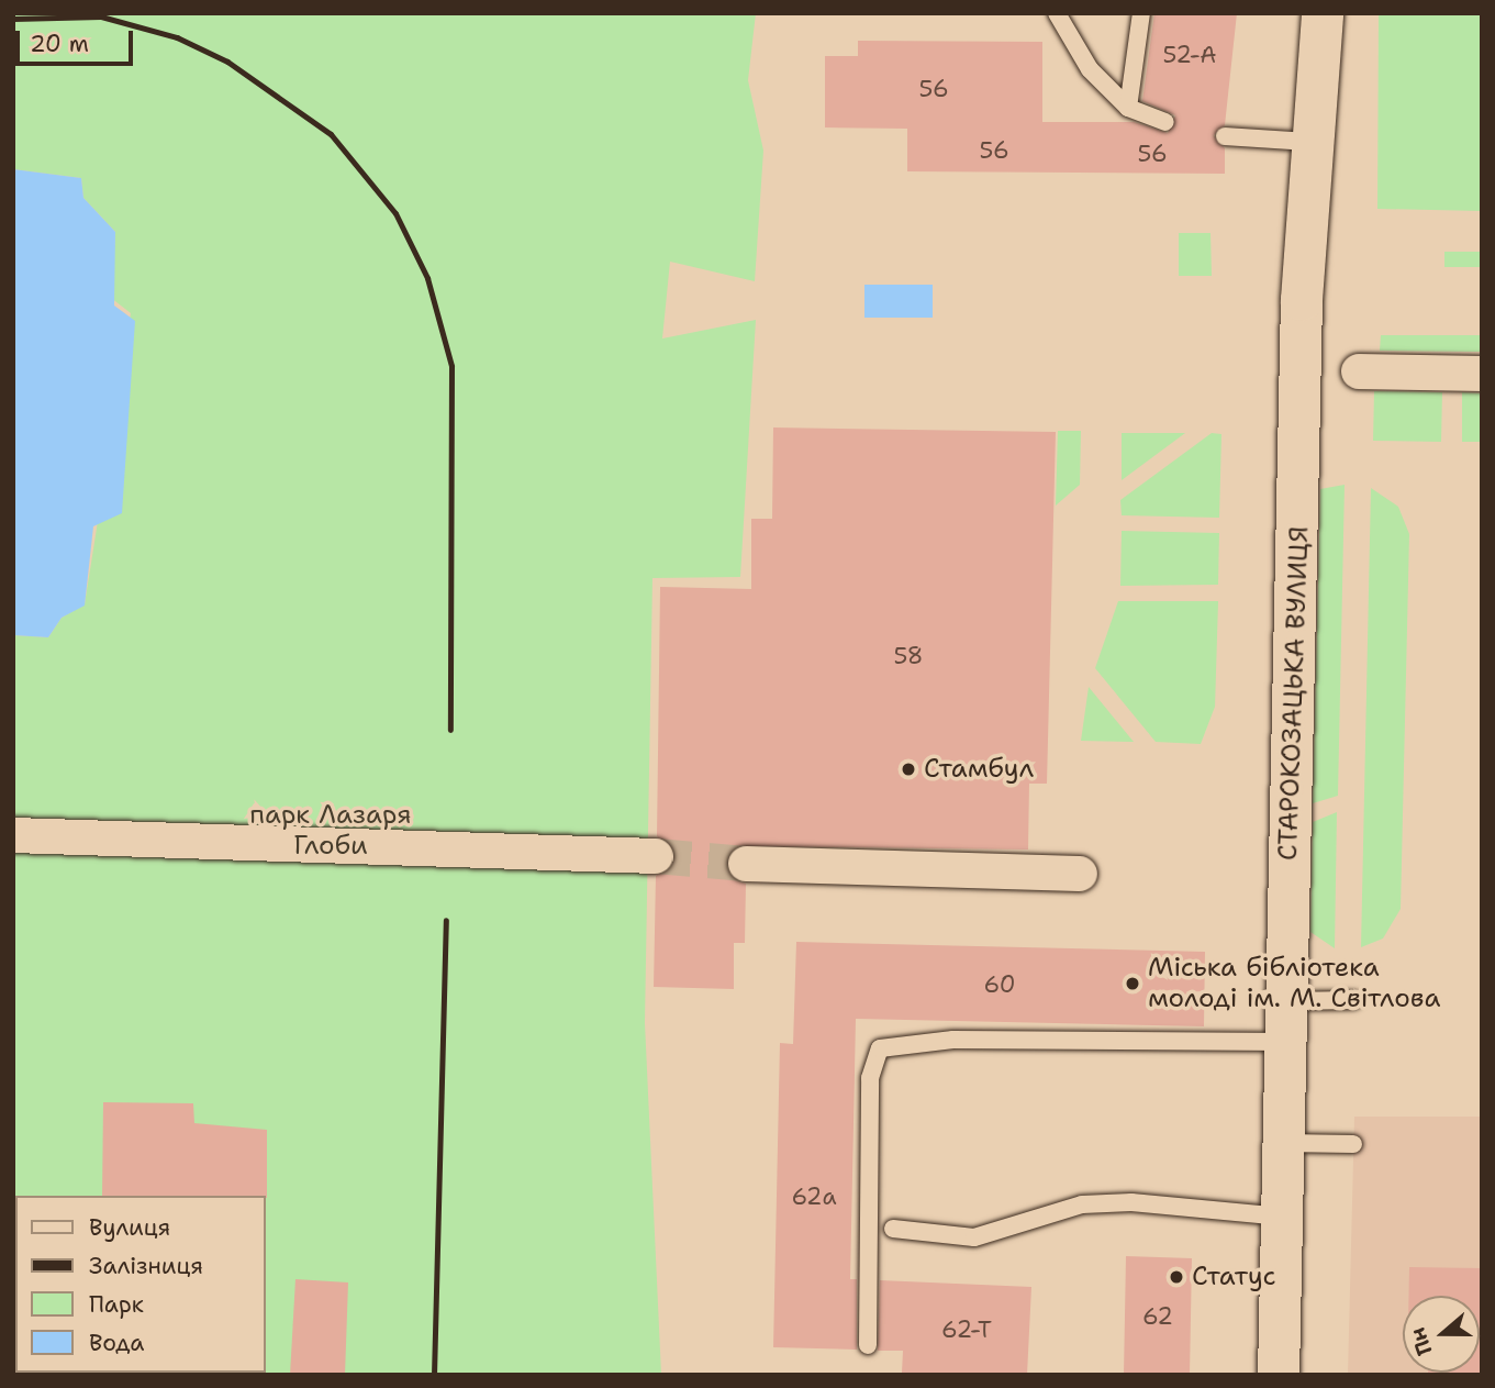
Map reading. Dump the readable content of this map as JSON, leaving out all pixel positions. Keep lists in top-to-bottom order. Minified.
{"streets":{"street":["СТАРОКОЗАЦЬКА ВУЛИЦЯ"]},"parks":["парк Лазаря Глоби"],"places":["Стамбул","Міська бібліотека молоді ім. М. Світлова","Статус"],"house_numbers":["52-А","56","56","56","58","60","62а","62","62-Т"],"legend":["Вулиця","Залізниця","Парк","Вода"],"scale_bar":"20 m","north":"left"}
